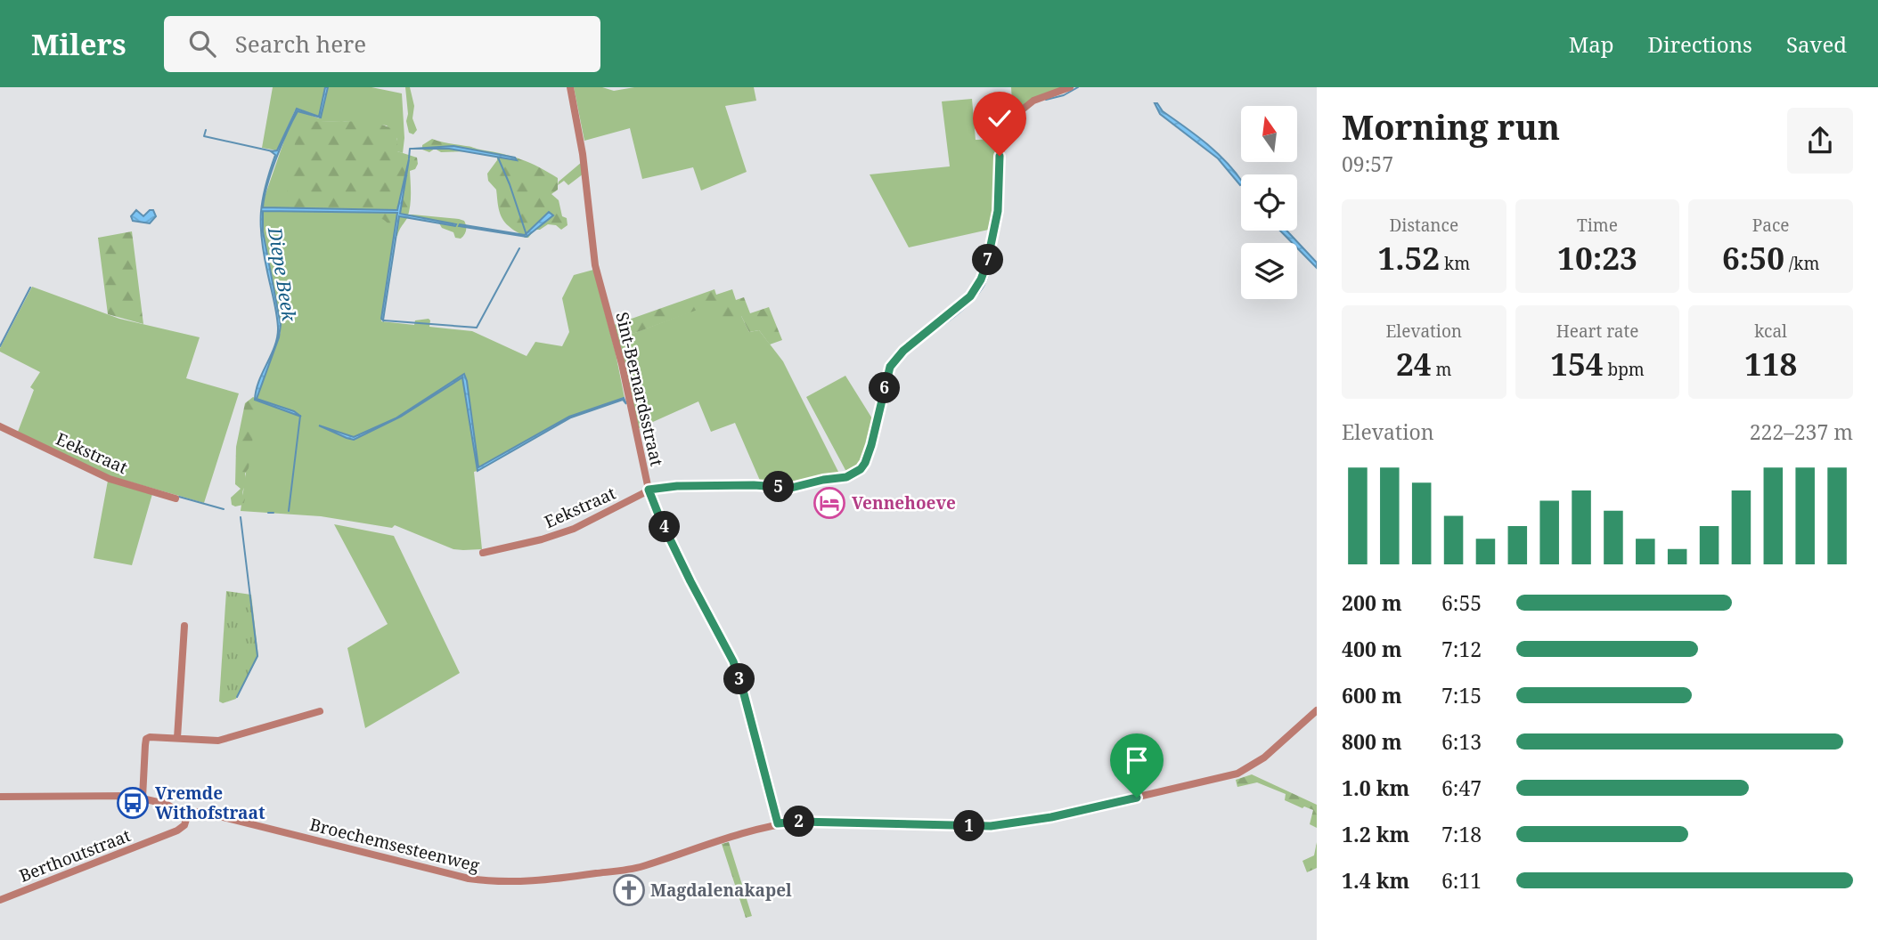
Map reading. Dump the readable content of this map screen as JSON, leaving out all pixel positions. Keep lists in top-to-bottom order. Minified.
{"streets":{"street":["Sint-Bernardsstraat","Eekstraat","Broechemsesteenweg","Berthoutstraat"]},"crossings":[["Sint-Bernardsstraat","Eekstraat"],["Sint-Bernardsstraat","Broechemsesteenweg"],["Broechemsesteenweg","Berthoutstraat"]],"water":["Diepe Beek"],"places":{"hotel":["Vennehoeve"],"bus stop":["Vremde Withofstraat"],"church":["Magdalenakapel"]},"north":"top","page":{"header":"Milers","search":"Search here","nav":["Map","Directions","Saved"],"heading":["Morning run","09:57"],"stats":[["Distance","1.52 km"],["Time","10:23"],["Pace","6:50 /km"],["Elevation","24 m"],["Heart rate","154 bpm"],["kcal","118"]],"pins":["7","6","5","4","3","2","1"],"chart":["Elevation","222–237 m"],"list":[{"name":"200 m","note":"6:55"},{"name":"400 m","note":"7:12"},{"name":"600 m","note":"7:15"},{"name":"800 m","note":"6:13"},{"name":"1.0 km","note":"6:47"},{"name":"1.2 km","note":"7:18"},{"name":"1.4 km","note":"6:11"}]}}
